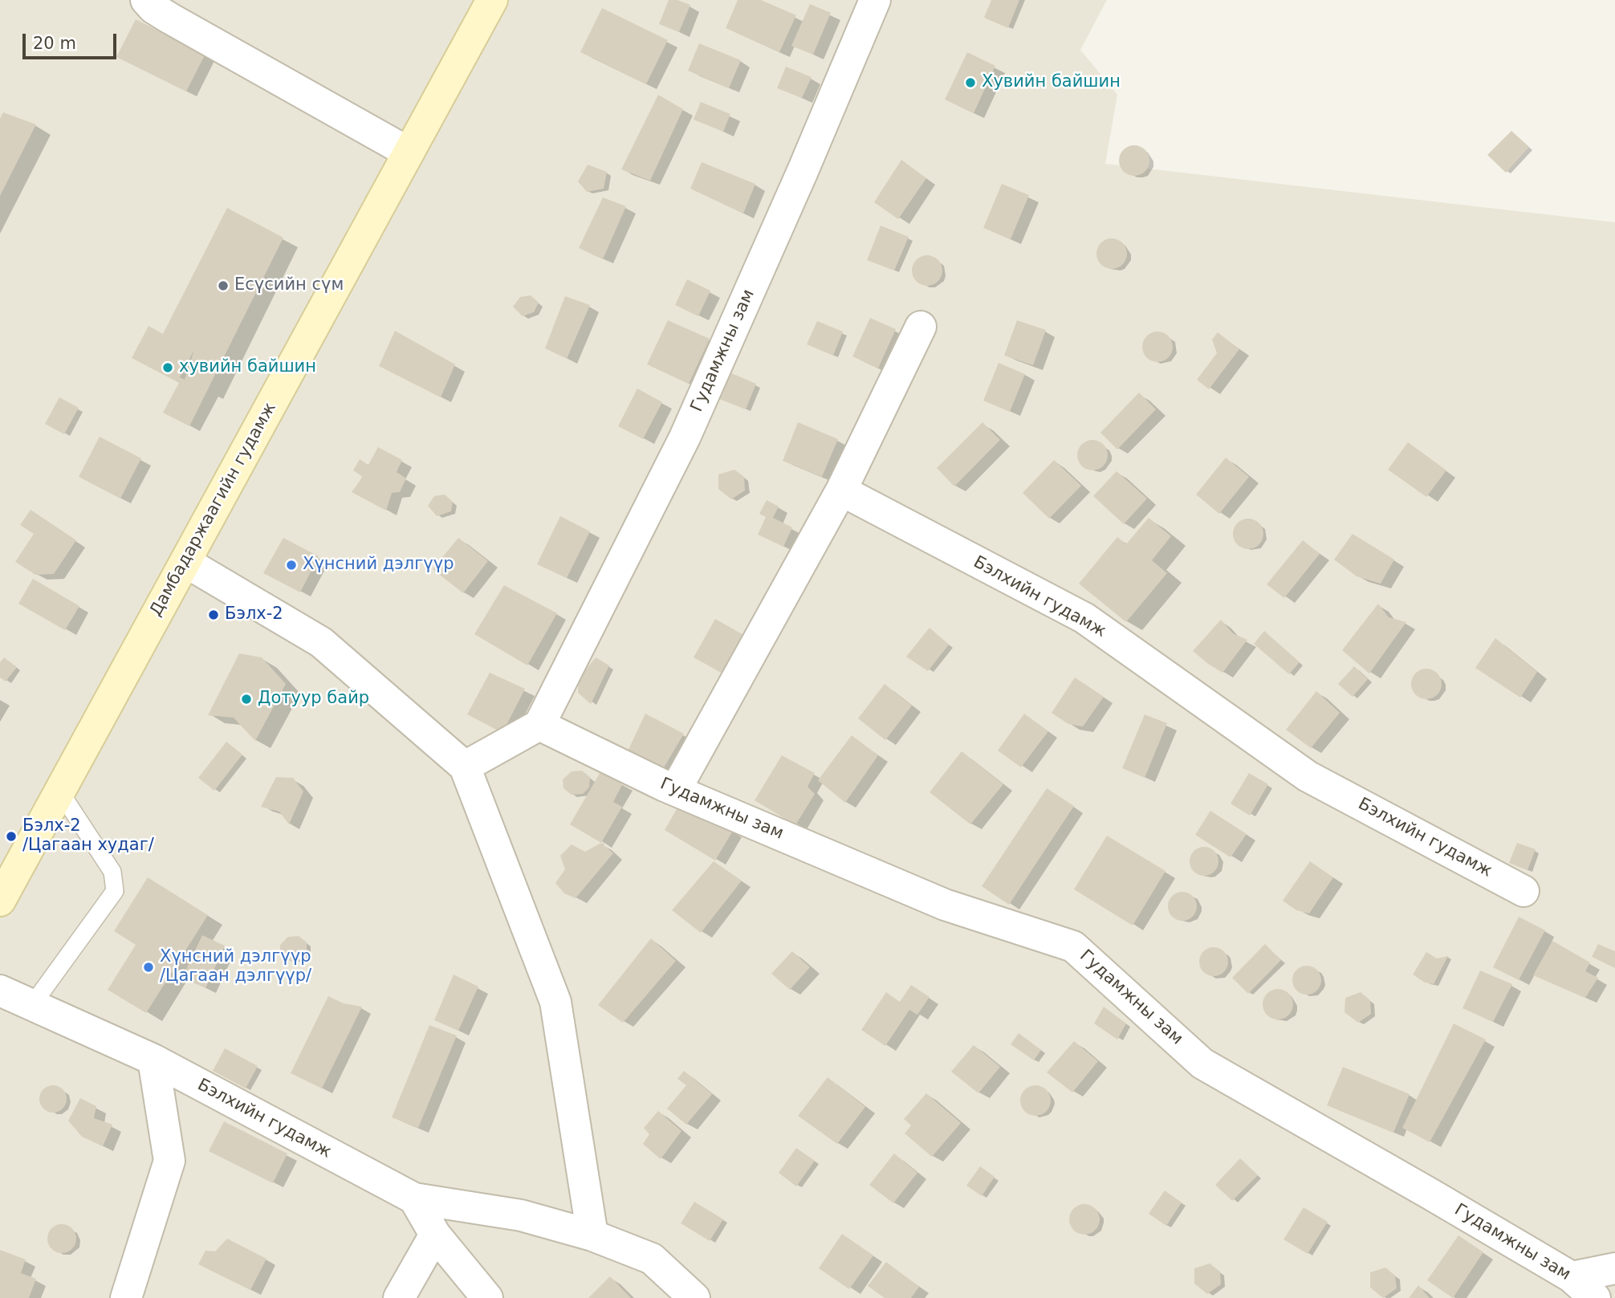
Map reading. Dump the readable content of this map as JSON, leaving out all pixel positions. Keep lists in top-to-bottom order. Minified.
{"streets":{"main road":["Дамбадаржаагийн гудамж"],"street":["Гудамжны зам","Бэлхийн гудамж"]},"places":["Хувийн байшин","Есүсийн сүм","хувийн байшин","Хүнсний дэлгүүр","Бэлх-2","Дотуур байр","Бэлх-2 /Цагаан худаг/","Хүнсний дэлгүүр /Цагаан дэлгүүр/"],"scale_bar":"20 m"}
